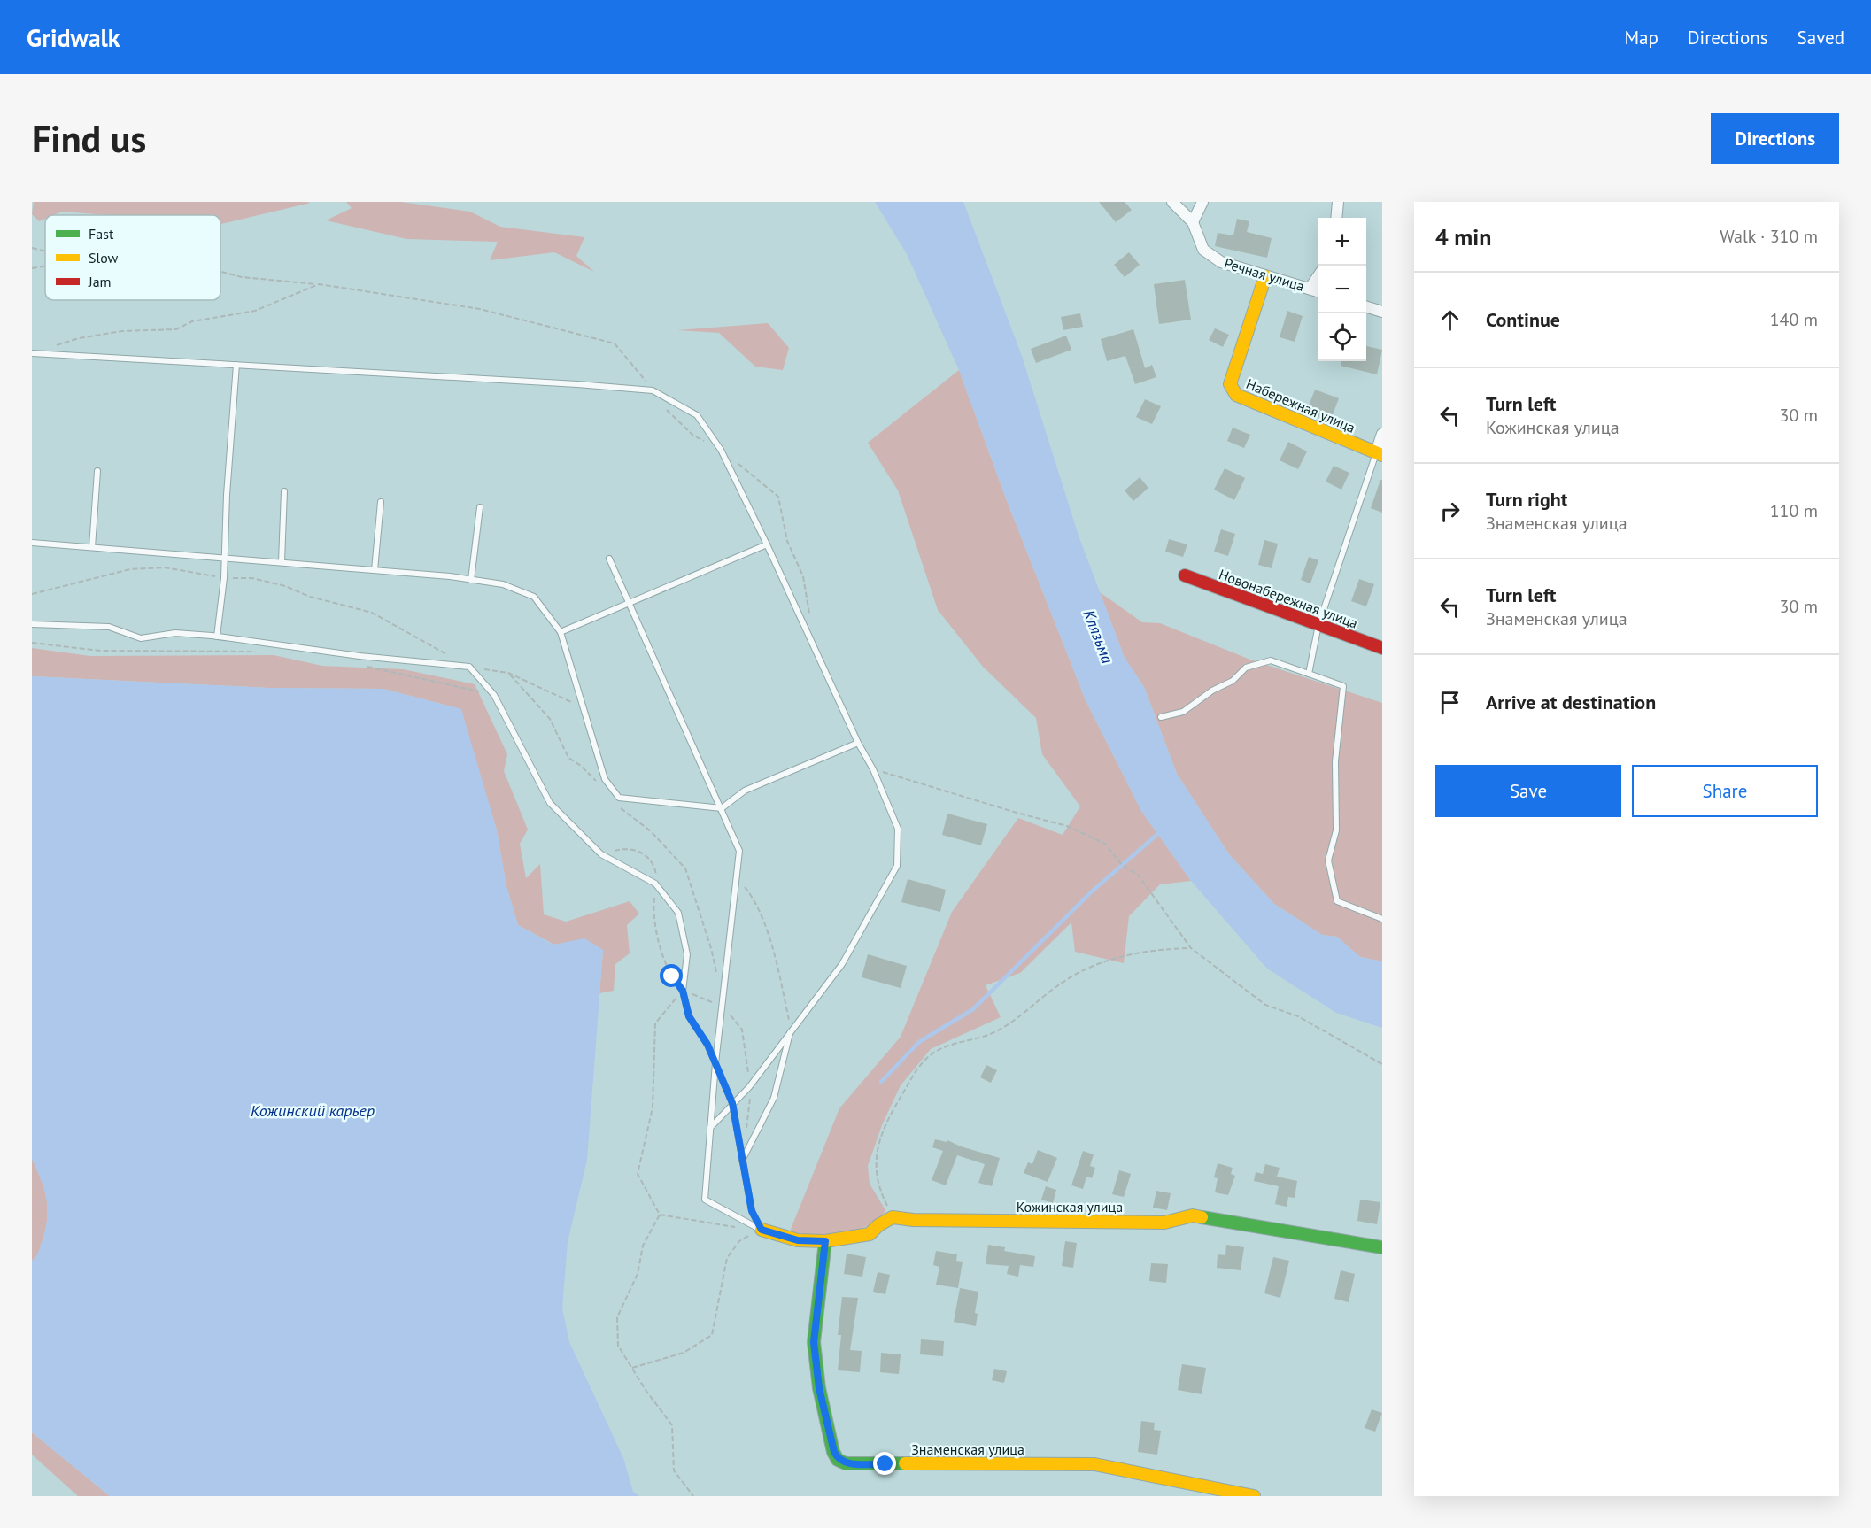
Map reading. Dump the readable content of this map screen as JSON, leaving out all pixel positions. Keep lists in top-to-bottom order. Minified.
{"streets":{"street":["Речная улица","Набережная улица","Новонабережная улица","Кожинская улица","Знаменская улица"]},"crossings":[["Речная улица","Набережная улица"]],"water":["Клязьма","Кожинский карьер"],"legend":["Fast","Slow","Jam"],"page":{"header":"Gridwalk","nav":["Map","Directions","Saved"],"buttons":["Directions",["Save","Share"]],"title":"Find us","heading":["4 min","Walk · 310 m"],"map_buttons":["+","−"],"list":[["Continue","140 m"],["Turn left","Кожинская улица","30 m"],["Turn right","Знаменская улица","110 m"],["Turn left","Знаменская улица","30 m"],"Arrive at destination"]}}
